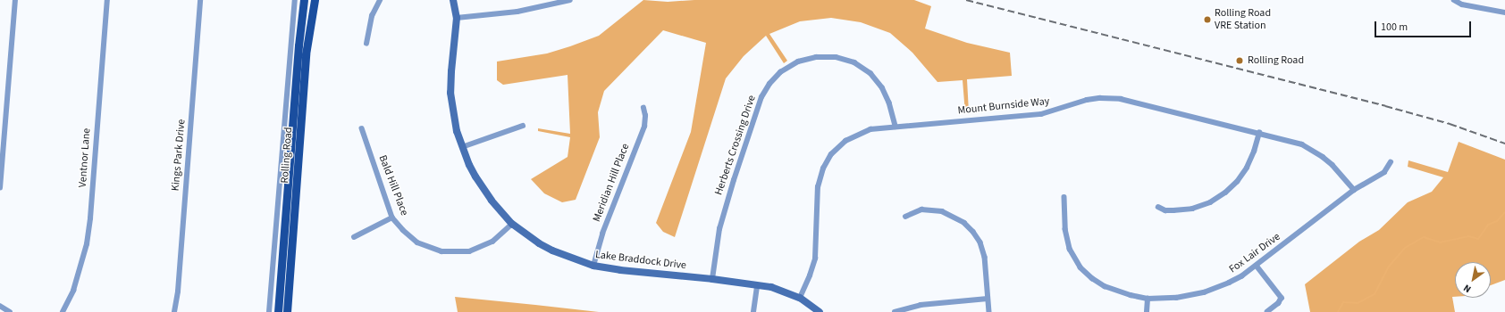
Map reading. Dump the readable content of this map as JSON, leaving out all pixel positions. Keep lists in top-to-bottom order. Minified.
{"streets":{"main road":["Rolling Road"],"street":["Mount Burnside Way","Herberts Crossing Drive","Kings Park Drive","Ventnor Lane","Meridian Hill Place","Bald Hill Place","Fox Lair Drive","Lake Braddock Drive"]},"crossings":[["Mount Burnside Way","Herberts Crossing Drive"],["Mount Burnside Way","Fox Lair Drive"],["Mount Burnside Way","Lake Braddock Drive"],["Herberts Crossing Drive","Lake Braddock Drive"],["Meridian Hill Place","Lake Braddock Drive"],["Bald Hill Place","Lake Braddock Drive"]],"places":["Rolling Road VRE Station","Rolling Road"],"scale_bar":"100 m","north":"bottom left"}
